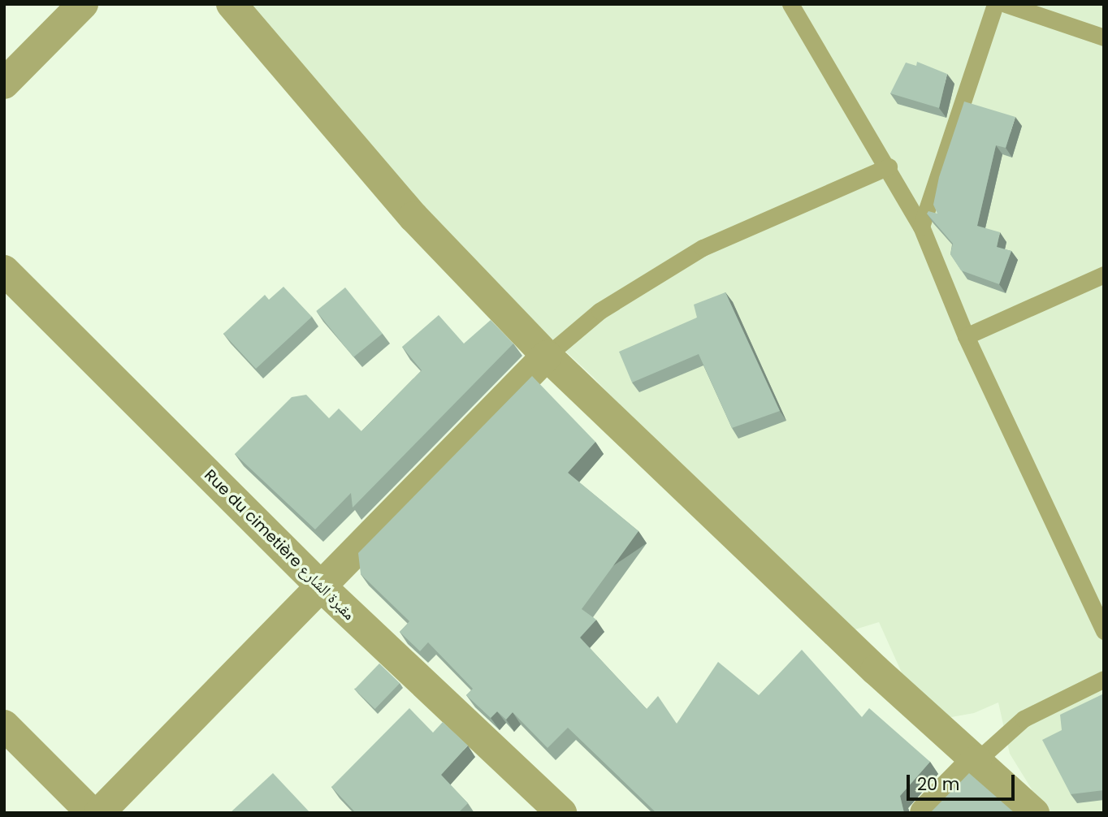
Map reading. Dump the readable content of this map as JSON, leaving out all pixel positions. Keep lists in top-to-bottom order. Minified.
{"streets":{"street":["Rue du cimetière مقبرة الشارع"]},"scale_bar":"20 m"}
